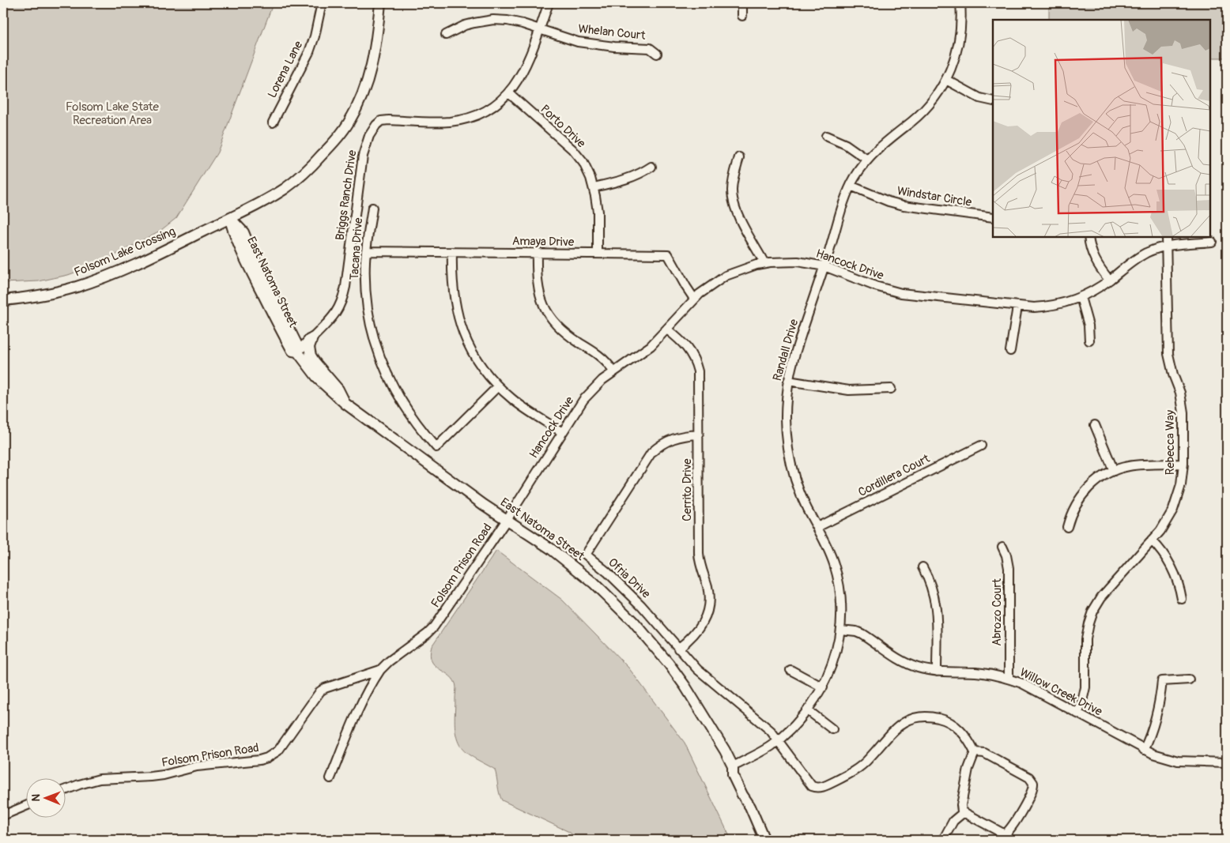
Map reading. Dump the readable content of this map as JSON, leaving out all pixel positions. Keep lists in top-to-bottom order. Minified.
{"streets":{"main road":["Folsom Lake Crossing","East Natoma Street"],"street":["Whelan Court","Lorena Lane","Porto Drive","Briggs Ranch Drive","Windstar Circle","Amaya Drive","Tacana Drive","Hancock Drive","Randall Drive","Rebecca Way","Cordillera Court","Cerrito Drive","Folsom Prison Road","Ofria Drive","Abrozo Court","Willow Creek Drive"]},"crossings":[["Whelan Court","Briggs Ranch Drive"],["Porto Drive","Briggs Ranch Drive"],["Porto Drive","Amaya Drive"],["Briggs Ranch Drive","East Natoma Street"],["Windstar Circle","Randall Drive"],["Amaya Drive","Tacana Drive"],["Amaya Drive","Hancock Drive"],["Folsom Lake Crossing","East Natoma Street"],["Hancock Drive","East Natoma Street"],["Hancock Drive","Randall Drive"],["Hancock Drive","Rebecca Way"],["Hancock Drive","Cerrito Drive"],["Hancock Drive","Folsom Prison Road"],["East Natoma Street","Randall Drive"],["East Natoma Street","Folsom Prison Road"],["Randall Drive","Cordillera Court"],["Randall Drive","Ofria Drive"],["Randall Drive","Willow Creek Drive"],["Rebecca Way","Willow Creek Drive"],["Cerrito Drive","Ofria Drive"],["Abrozo Court","Willow Creek Drive"]],"parks":["Folsom Lake State Recreation Area"],"north":"left"}
